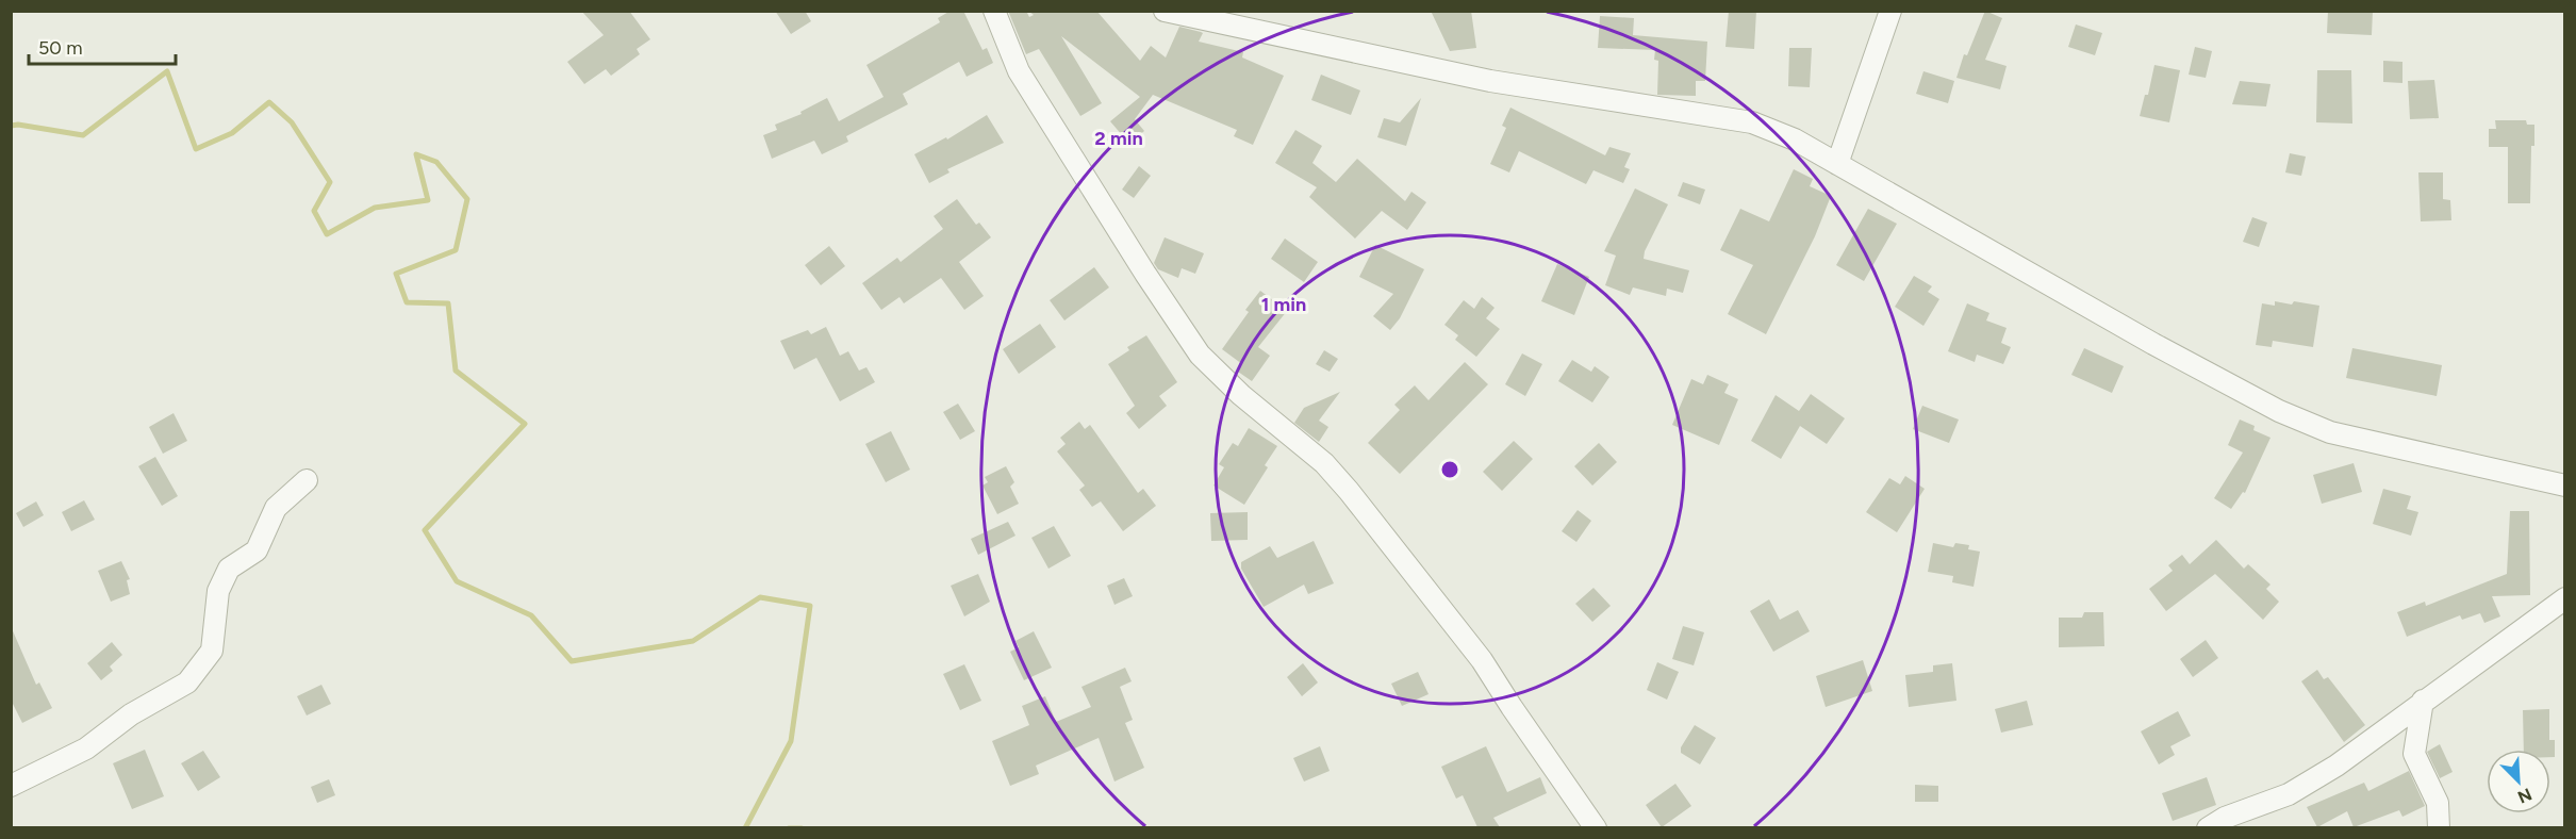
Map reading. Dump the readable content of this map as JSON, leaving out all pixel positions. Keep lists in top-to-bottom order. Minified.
{"scale_bar":"50 m","north":"bottom right","rings":["2 min","1 min"]}
